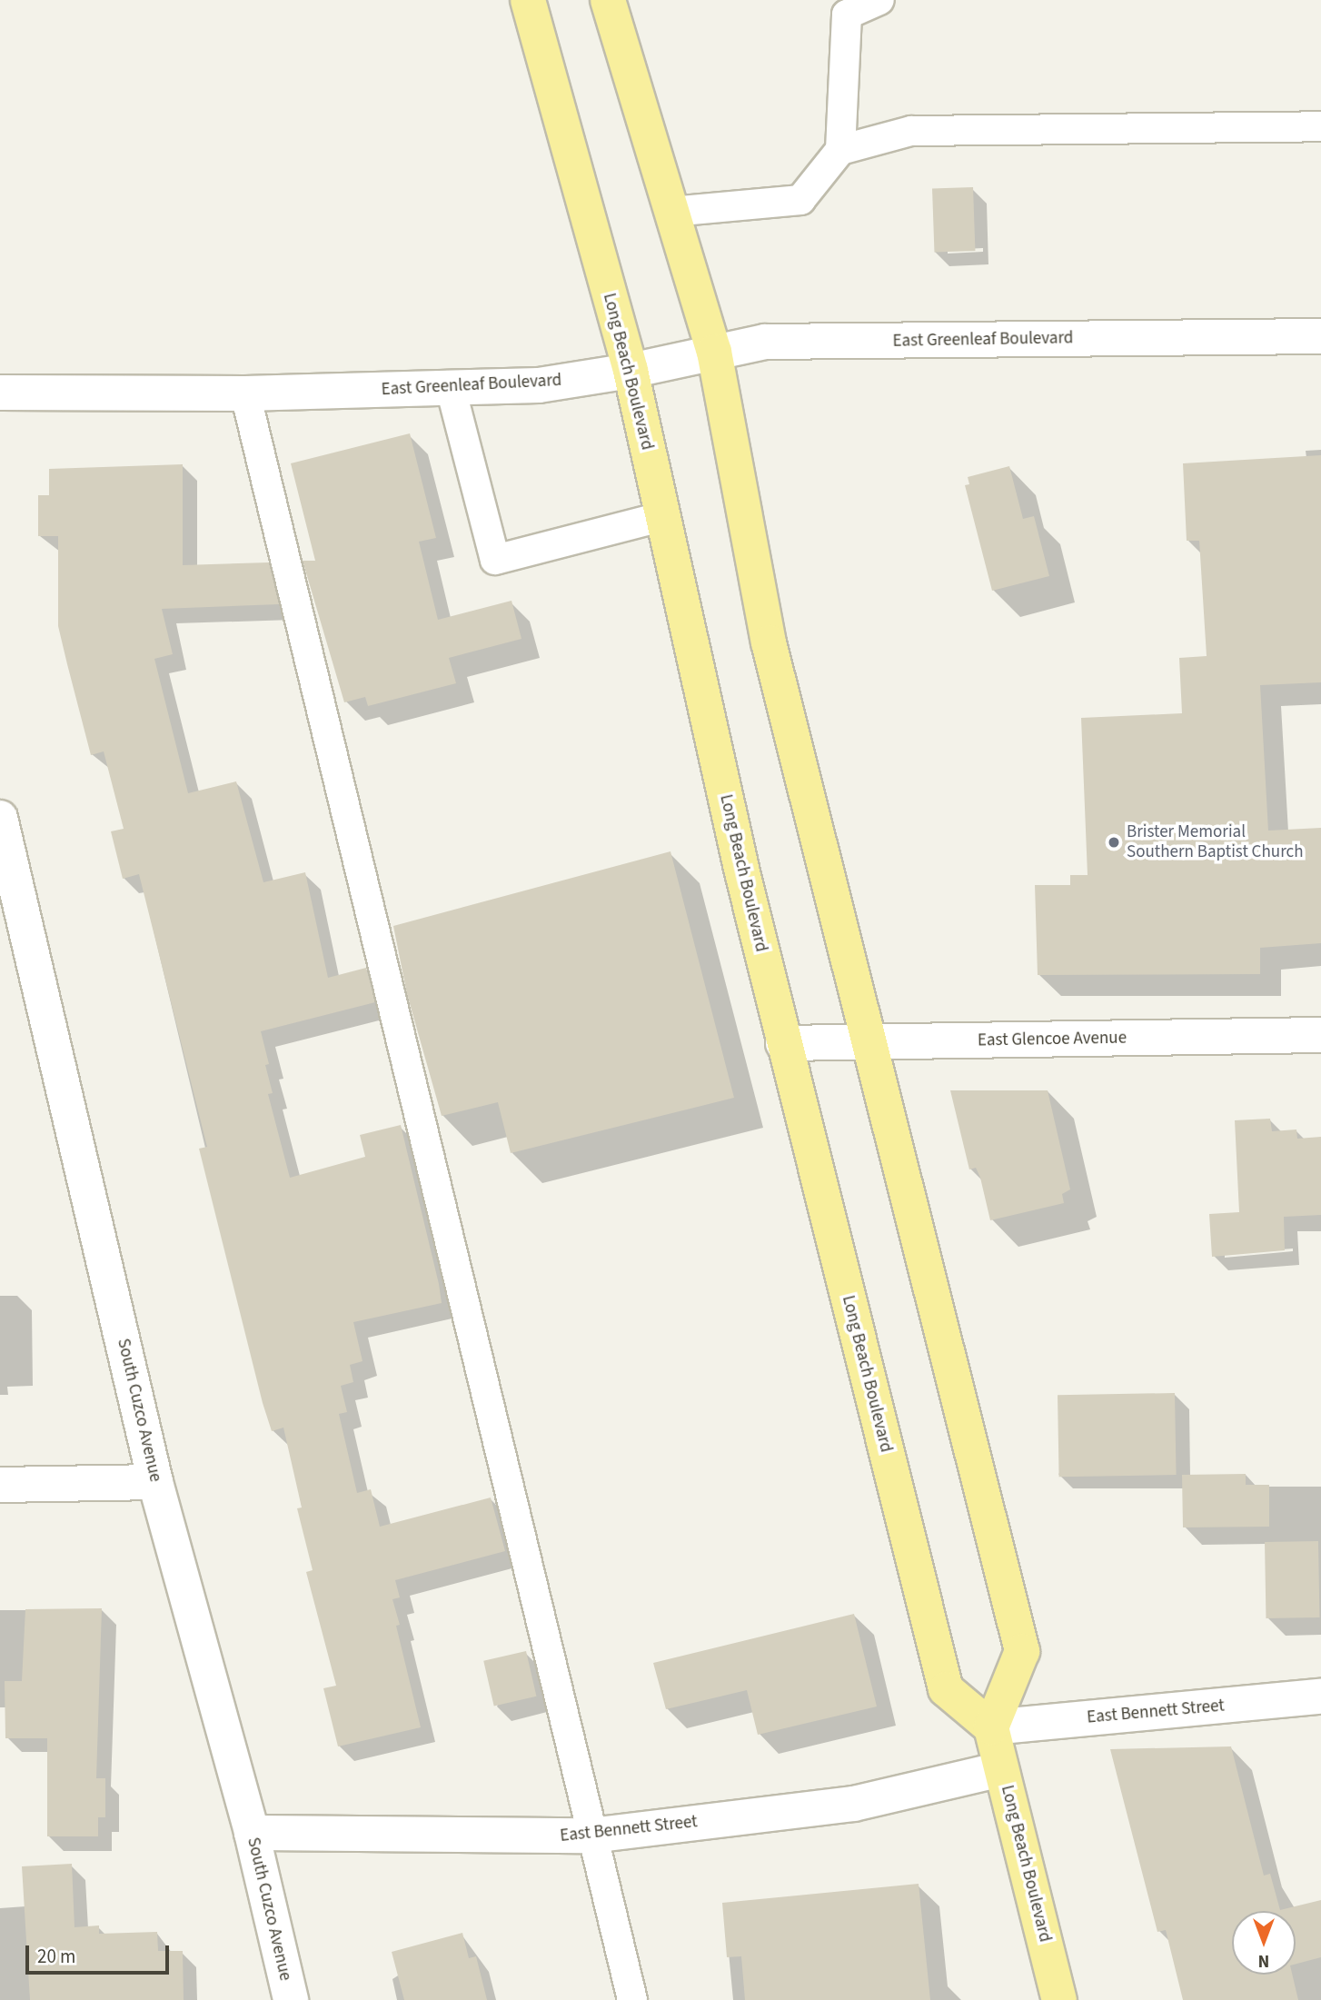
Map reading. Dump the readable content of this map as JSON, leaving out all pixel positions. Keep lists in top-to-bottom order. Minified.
{"streets":{"main road":["Long Beach Boulevard"],"street":["East Greenleaf Boulevard","East Glencoe Avenue","South Cuzco Avenue","East Bennett Street"]},"crossings":[["East Greenleaf Boulevard","Long Beach Boulevard"],["Long Beach Boulevard","East Glencoe Avenue"],["Long Beach Boulevard","East Bennett Street"],["South Cuzco Avenue","East Bennett Street"]],"places":["Brister Memorial Southern Baptist Church"],"scale_bar":"20 m","north":"bottom"}
